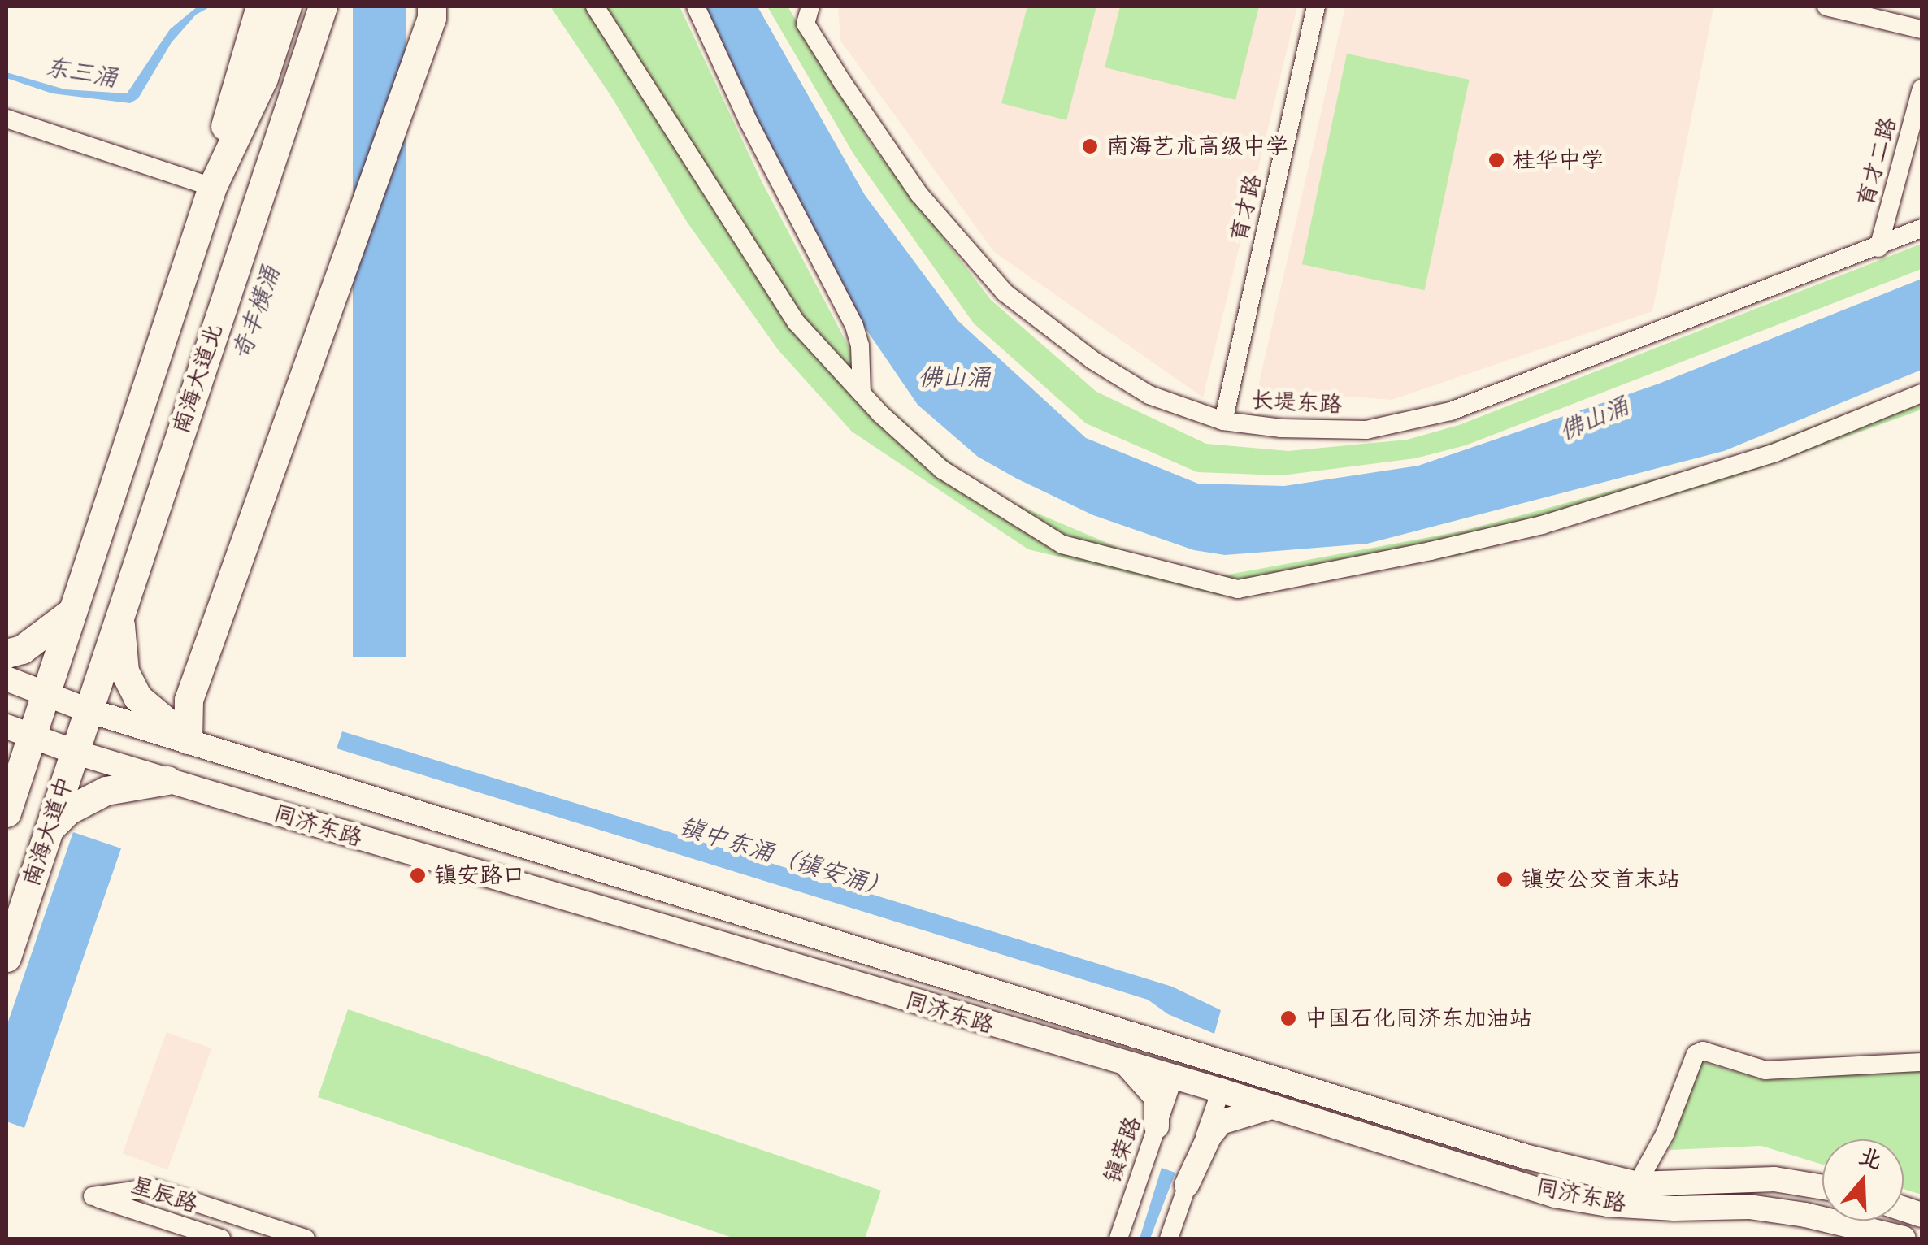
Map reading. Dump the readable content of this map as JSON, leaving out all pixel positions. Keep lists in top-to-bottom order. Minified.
{"streets":{"highway":["南海大道北","南海大道中"],"main road":["同济东路"],"street":["育才二路","育才路","长堤东路","镇荣路","星辰路"]},"crossings":[["育才二路","长堤东路"],["育才路","长堤东路"],["南海大道北","同济东路"],["南海大道北","南海大道中"],["同济东路","南海大道中"],["同济东路","镇荣路"]],"water":["东三涌","奇丰横涌","佛山涌","镇中东涌（镇安涌）"],"places":["南海艺术高级中学","桂华中学","镇安路口","镇安公交首末站","中国石化同济东加油站"],"north":"top"}
